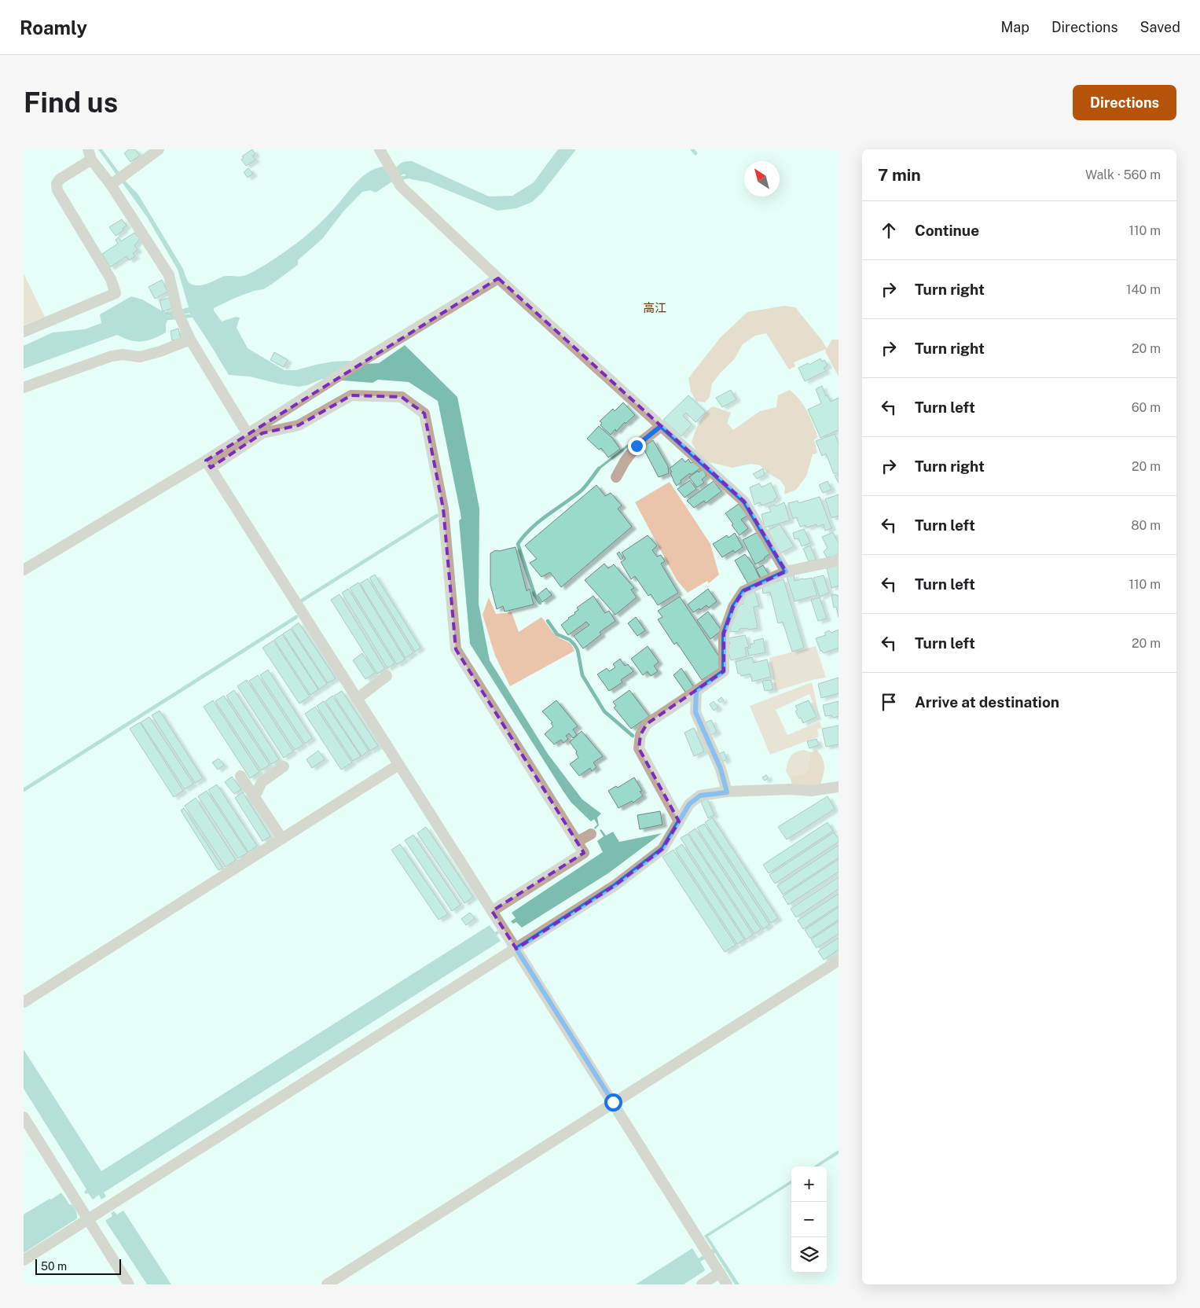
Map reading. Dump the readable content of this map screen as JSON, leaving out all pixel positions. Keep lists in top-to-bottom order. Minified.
{"districts":["高江"],"scale_bar":"50 m","north":"top left","page":{"header":"Roamly","nav":["Map","Directions","Saved"],"buttons":"Directions","title":"Find us","heading":["7 min","Walk · 560 m"],"list":[["Continue","110 m"],["Turn right","140 m"],["Turn right","20 m"],["Turn left","60 m"],["Turn right","20 m"],["Turn left","80 m"],["Turn left","110 m"],["Turn left","20 m"],"Arrive at destination"],"map_buttons":["+","−"],"scale":"50 m"}}
